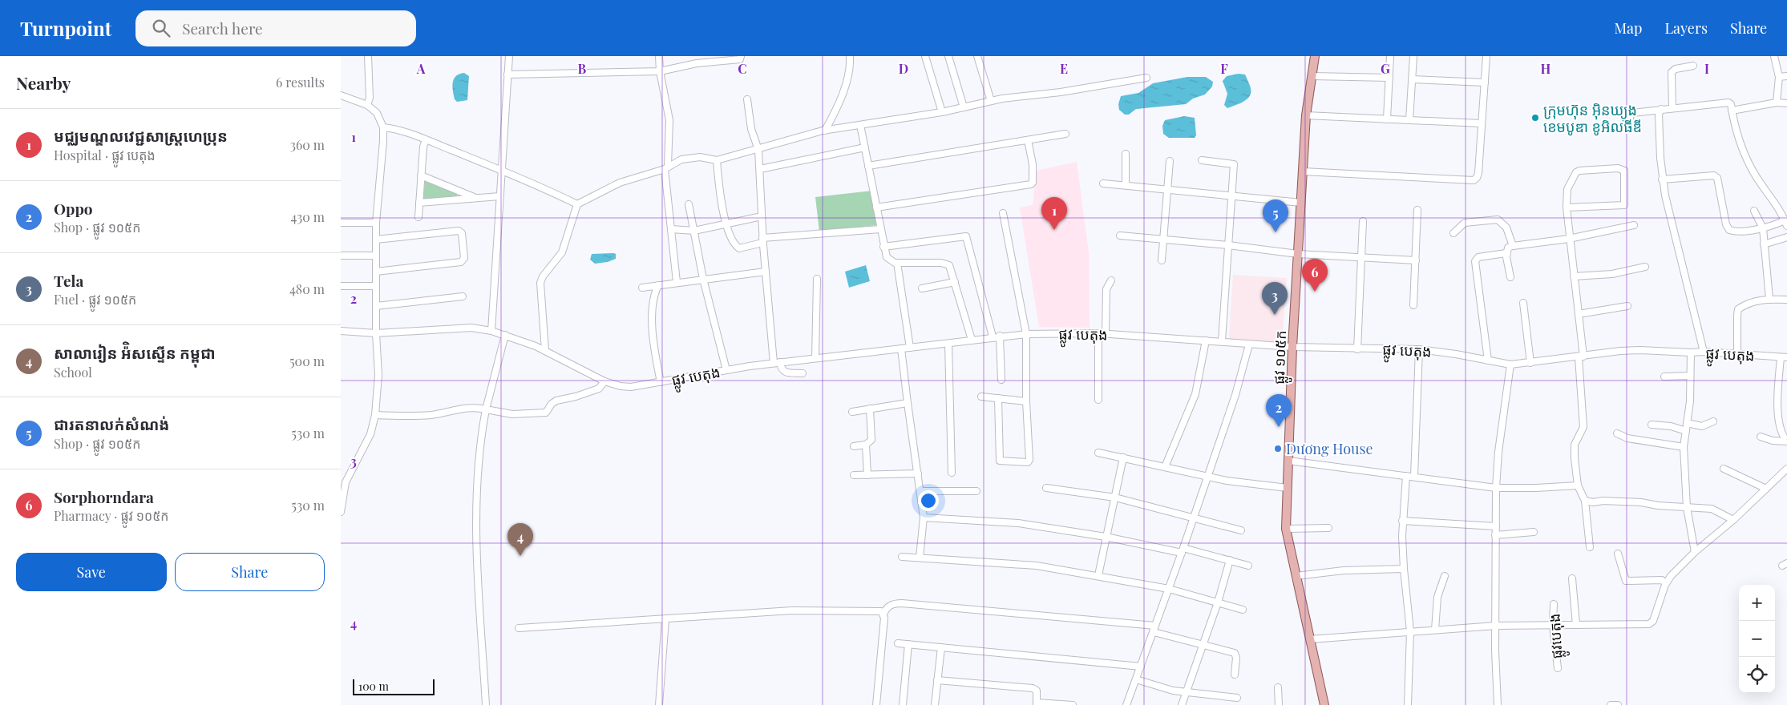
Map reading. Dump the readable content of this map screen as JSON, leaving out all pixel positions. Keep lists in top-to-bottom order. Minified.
{"streets":{"main road":["ផ្លូវ ១០៥ក"],"street":["ផ្លូវ បេតុង","ផ្លូវបេតុង"]},"crossings":[["ផ្លូវ បេតុង","ផ្លូវ ១០៥ក"]],"places":["ក្រុមហ៊ុន អ៊ិនឃ្យុង ខេមបូឌា ខូអិលធីឌី","Dương House"],"scale_bar":"100 m","page":{"header":"Turnpoint","search":"Search here","nav":["Map","Layers","Share"],"heading":["Nearby","6 results"],"list":[{"mark":"1","name":"មជ្ឈមណ្ឌលវេជ្ជសាស្ត្រហេប្រុន","note":"Hospital · ផ្លូវ បេតុង","value":"360 m"},{"mark":"2","name":"Oppo","note":"Shop · ផ្លូវ ១០៥ក","value":"430 m"},{"mark":"3","name":"Tela","note":"Fuel · ផ្លូវ ១០៥ក","value":"480 m"},{"mark":"4","name":"សាលារៀន អ៉ិសស្ទើន កម្ពុជា","note":"School","value":"500 m"},{"mark":"5","name":"ជារតនាលក់សំណង់","note":"Shop · ផ្លូវ ១០៥ក","value":"530 m"},{"mark":"6","name":"Sorphorndara","note":"Pharmacy · ផ្លូវ ១០៥ក","value":"530 m"}],"pins":["1","5","6","3","2","4"],"buttons":["Save","Share"],"map_buttons":["+","−"],"scale":"100 m"},"grid":{"columns":["A","B","C","D","E","F","G","H","I"],"rows":["1","2","3","4"]}}
